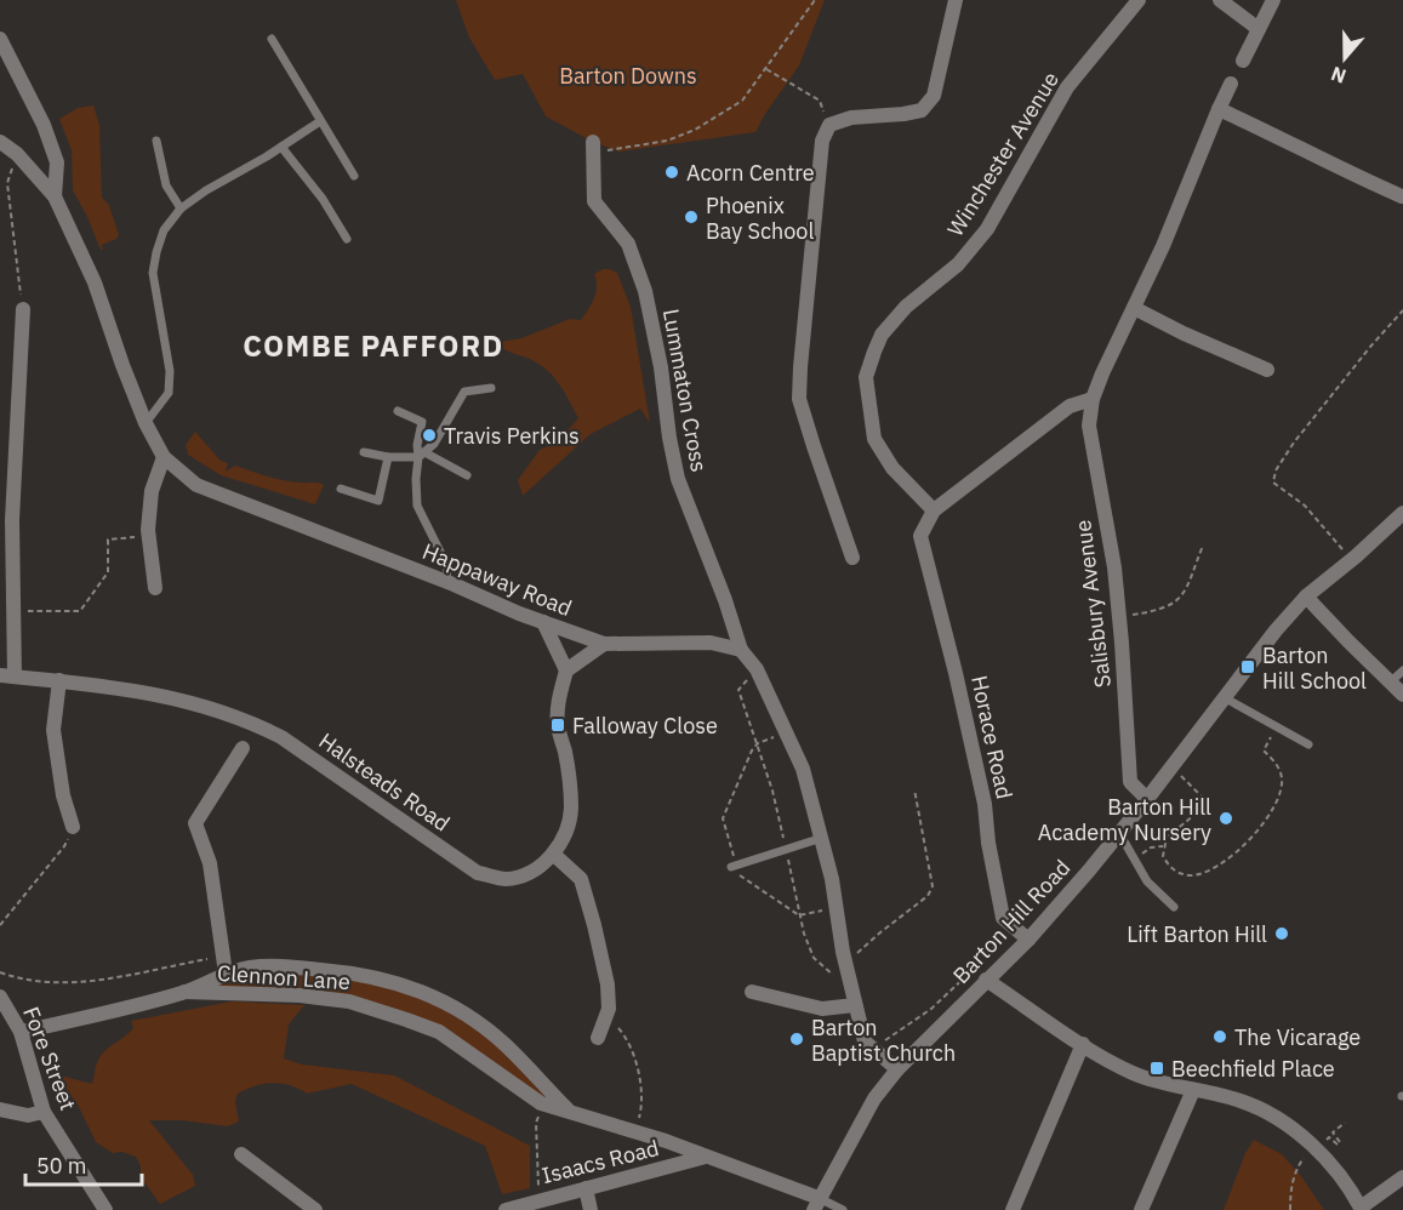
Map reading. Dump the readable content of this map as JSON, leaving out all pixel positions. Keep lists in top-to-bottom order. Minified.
{"streets":{"street":["Winchester Avenue","Lummaton Cross","Happaway Road","Salisbury Avenue","Horace Road","Halsteads Road","Barton Hill Road","Clennon Lane","Fore Street","Isaacs Road"]},"crossings":[["Winchester Avenue","Horace Road"],["Lummaton Cross","Happaway Road"],["Salisbury Avenue","Barton Hill Road"],["Horace Road","Barton Hill Road"],["Barton Hill Road","Clennon Lane"],["Clennon Lane","Fore Street"],["Clennon Lane","Isaacs Road"]],"districts":["COMBE PAFFORD"],"parks":["Barton Downs"],"places":{"other":["Acorn Centre","Phoenix Bay School","Travis Perkins","Barton Hill Academy Nursery","Lift Barton Hill","The Vicarage","Barton Baptist Church"],"transit":["Barton Hill School","Falloway Close","Beechfield Place"]},"scale_bar":"50 m","north":"bottom"}
